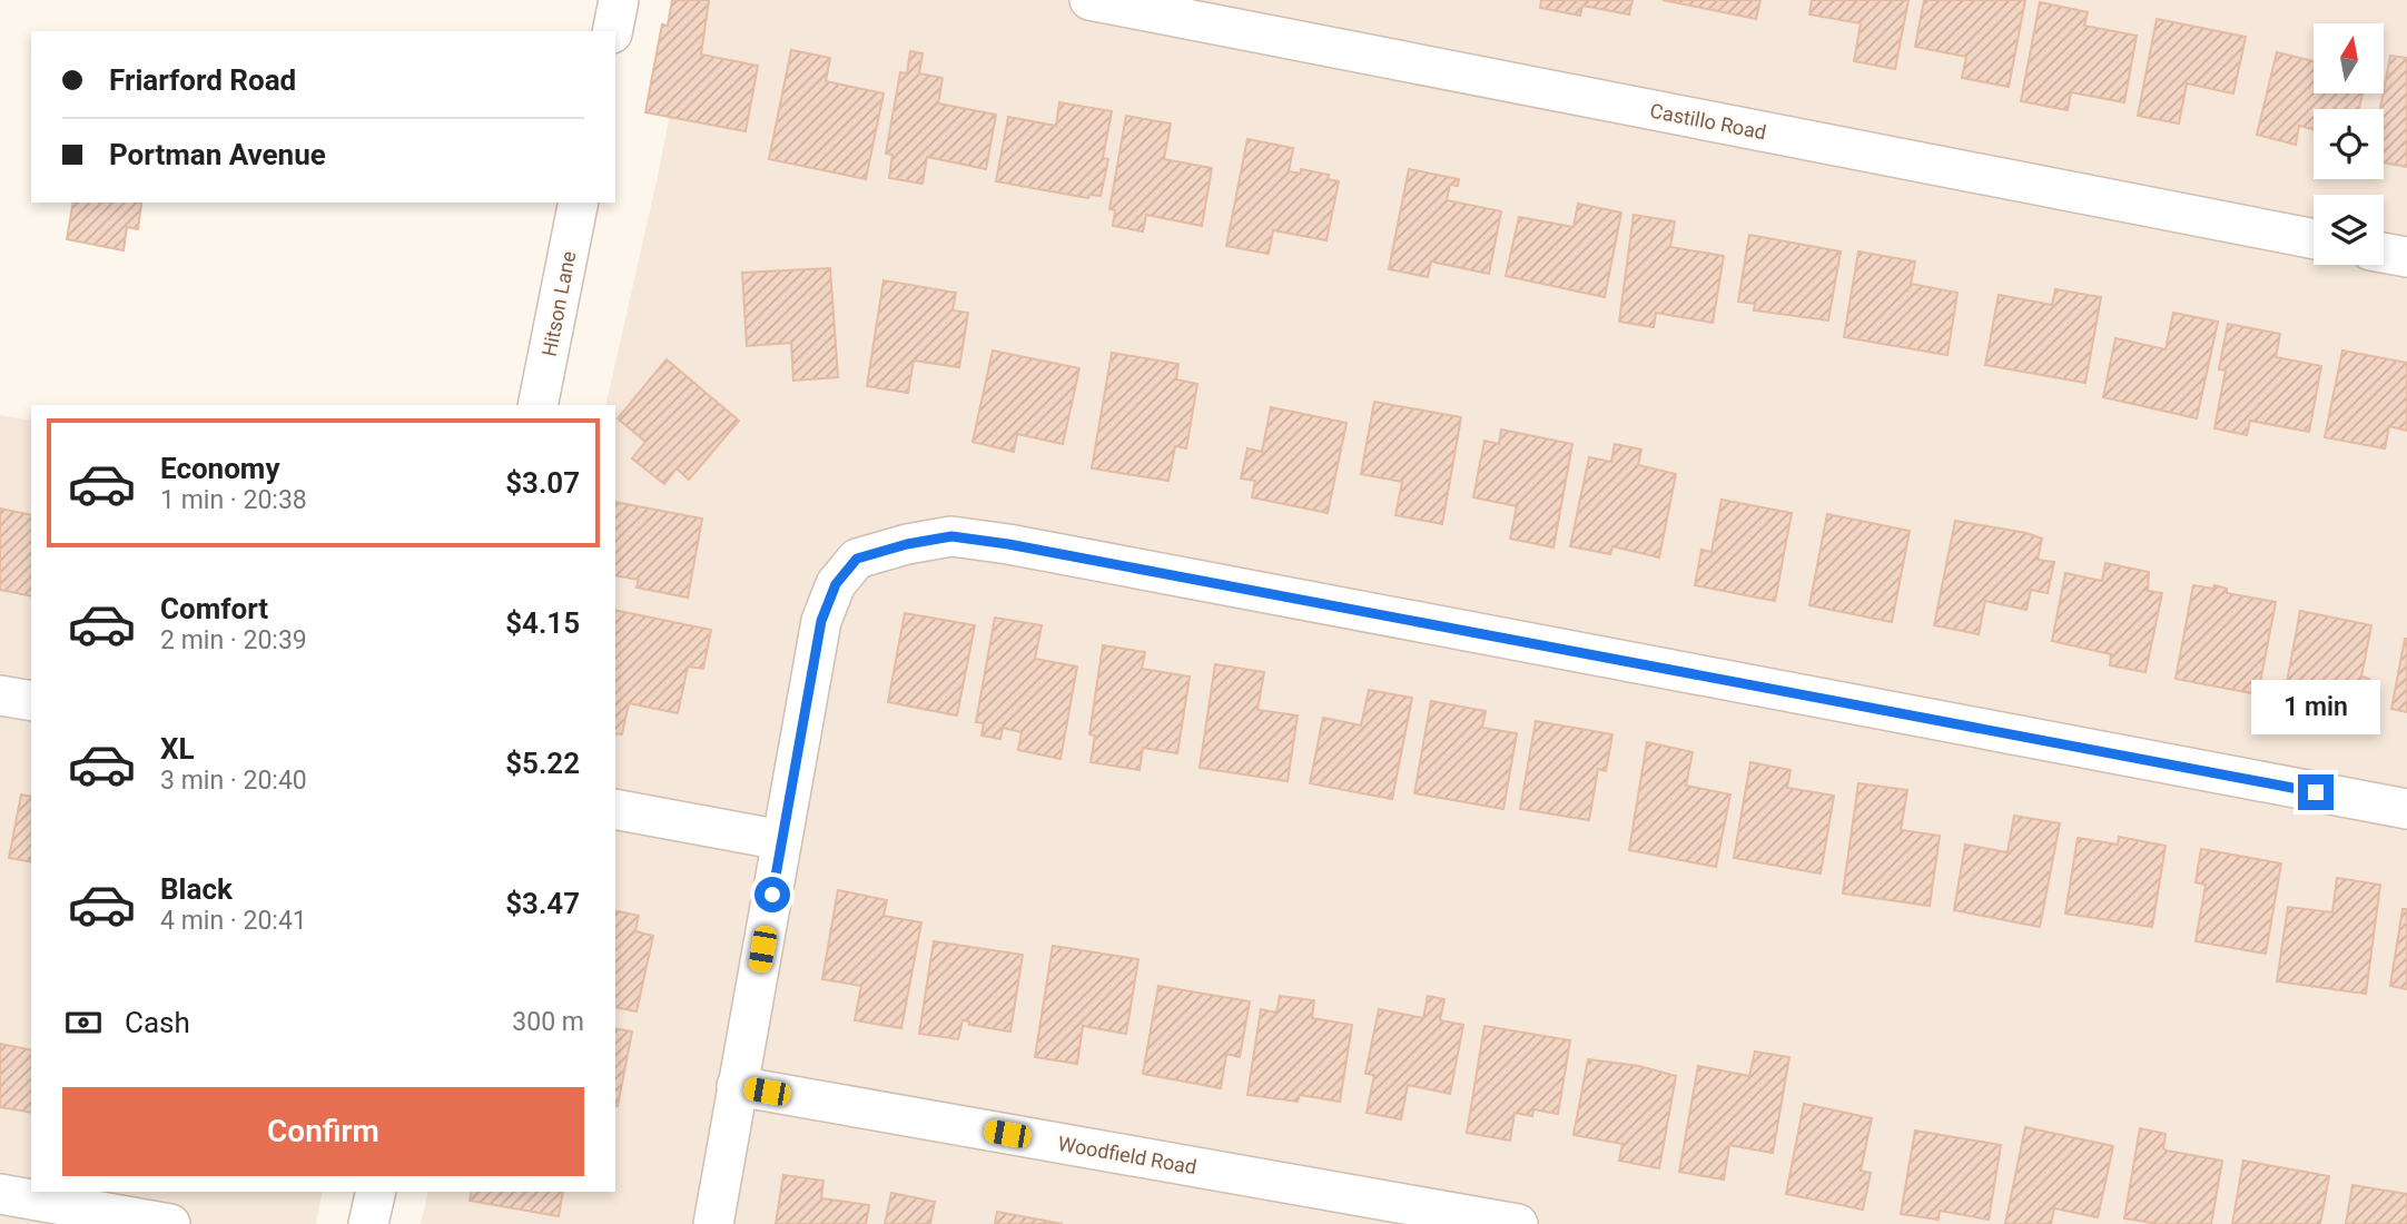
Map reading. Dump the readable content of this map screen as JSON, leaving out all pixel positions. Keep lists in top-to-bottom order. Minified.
{"streets":{"street":["Castillo Road","Hitson Lane","Woodfield Road"]},"north":"top","page":{"banner":["Friarford Road","Portman Avenue"],"list":[{"name":"Economy","note":"1 min · 20:38","value":"$3.07"},{"name":"Comfort","note":"2 min · 20:39","value":"$4.15"},{"name":"XL","note":"3 min · 20:40","value":"$5.22"},{"name":"Black","note":"4 min · 20:41","value":"$3.47"}],"bubble":"1 min","pay":["Cash","300 m"],"buttons":"Confirm"}}
